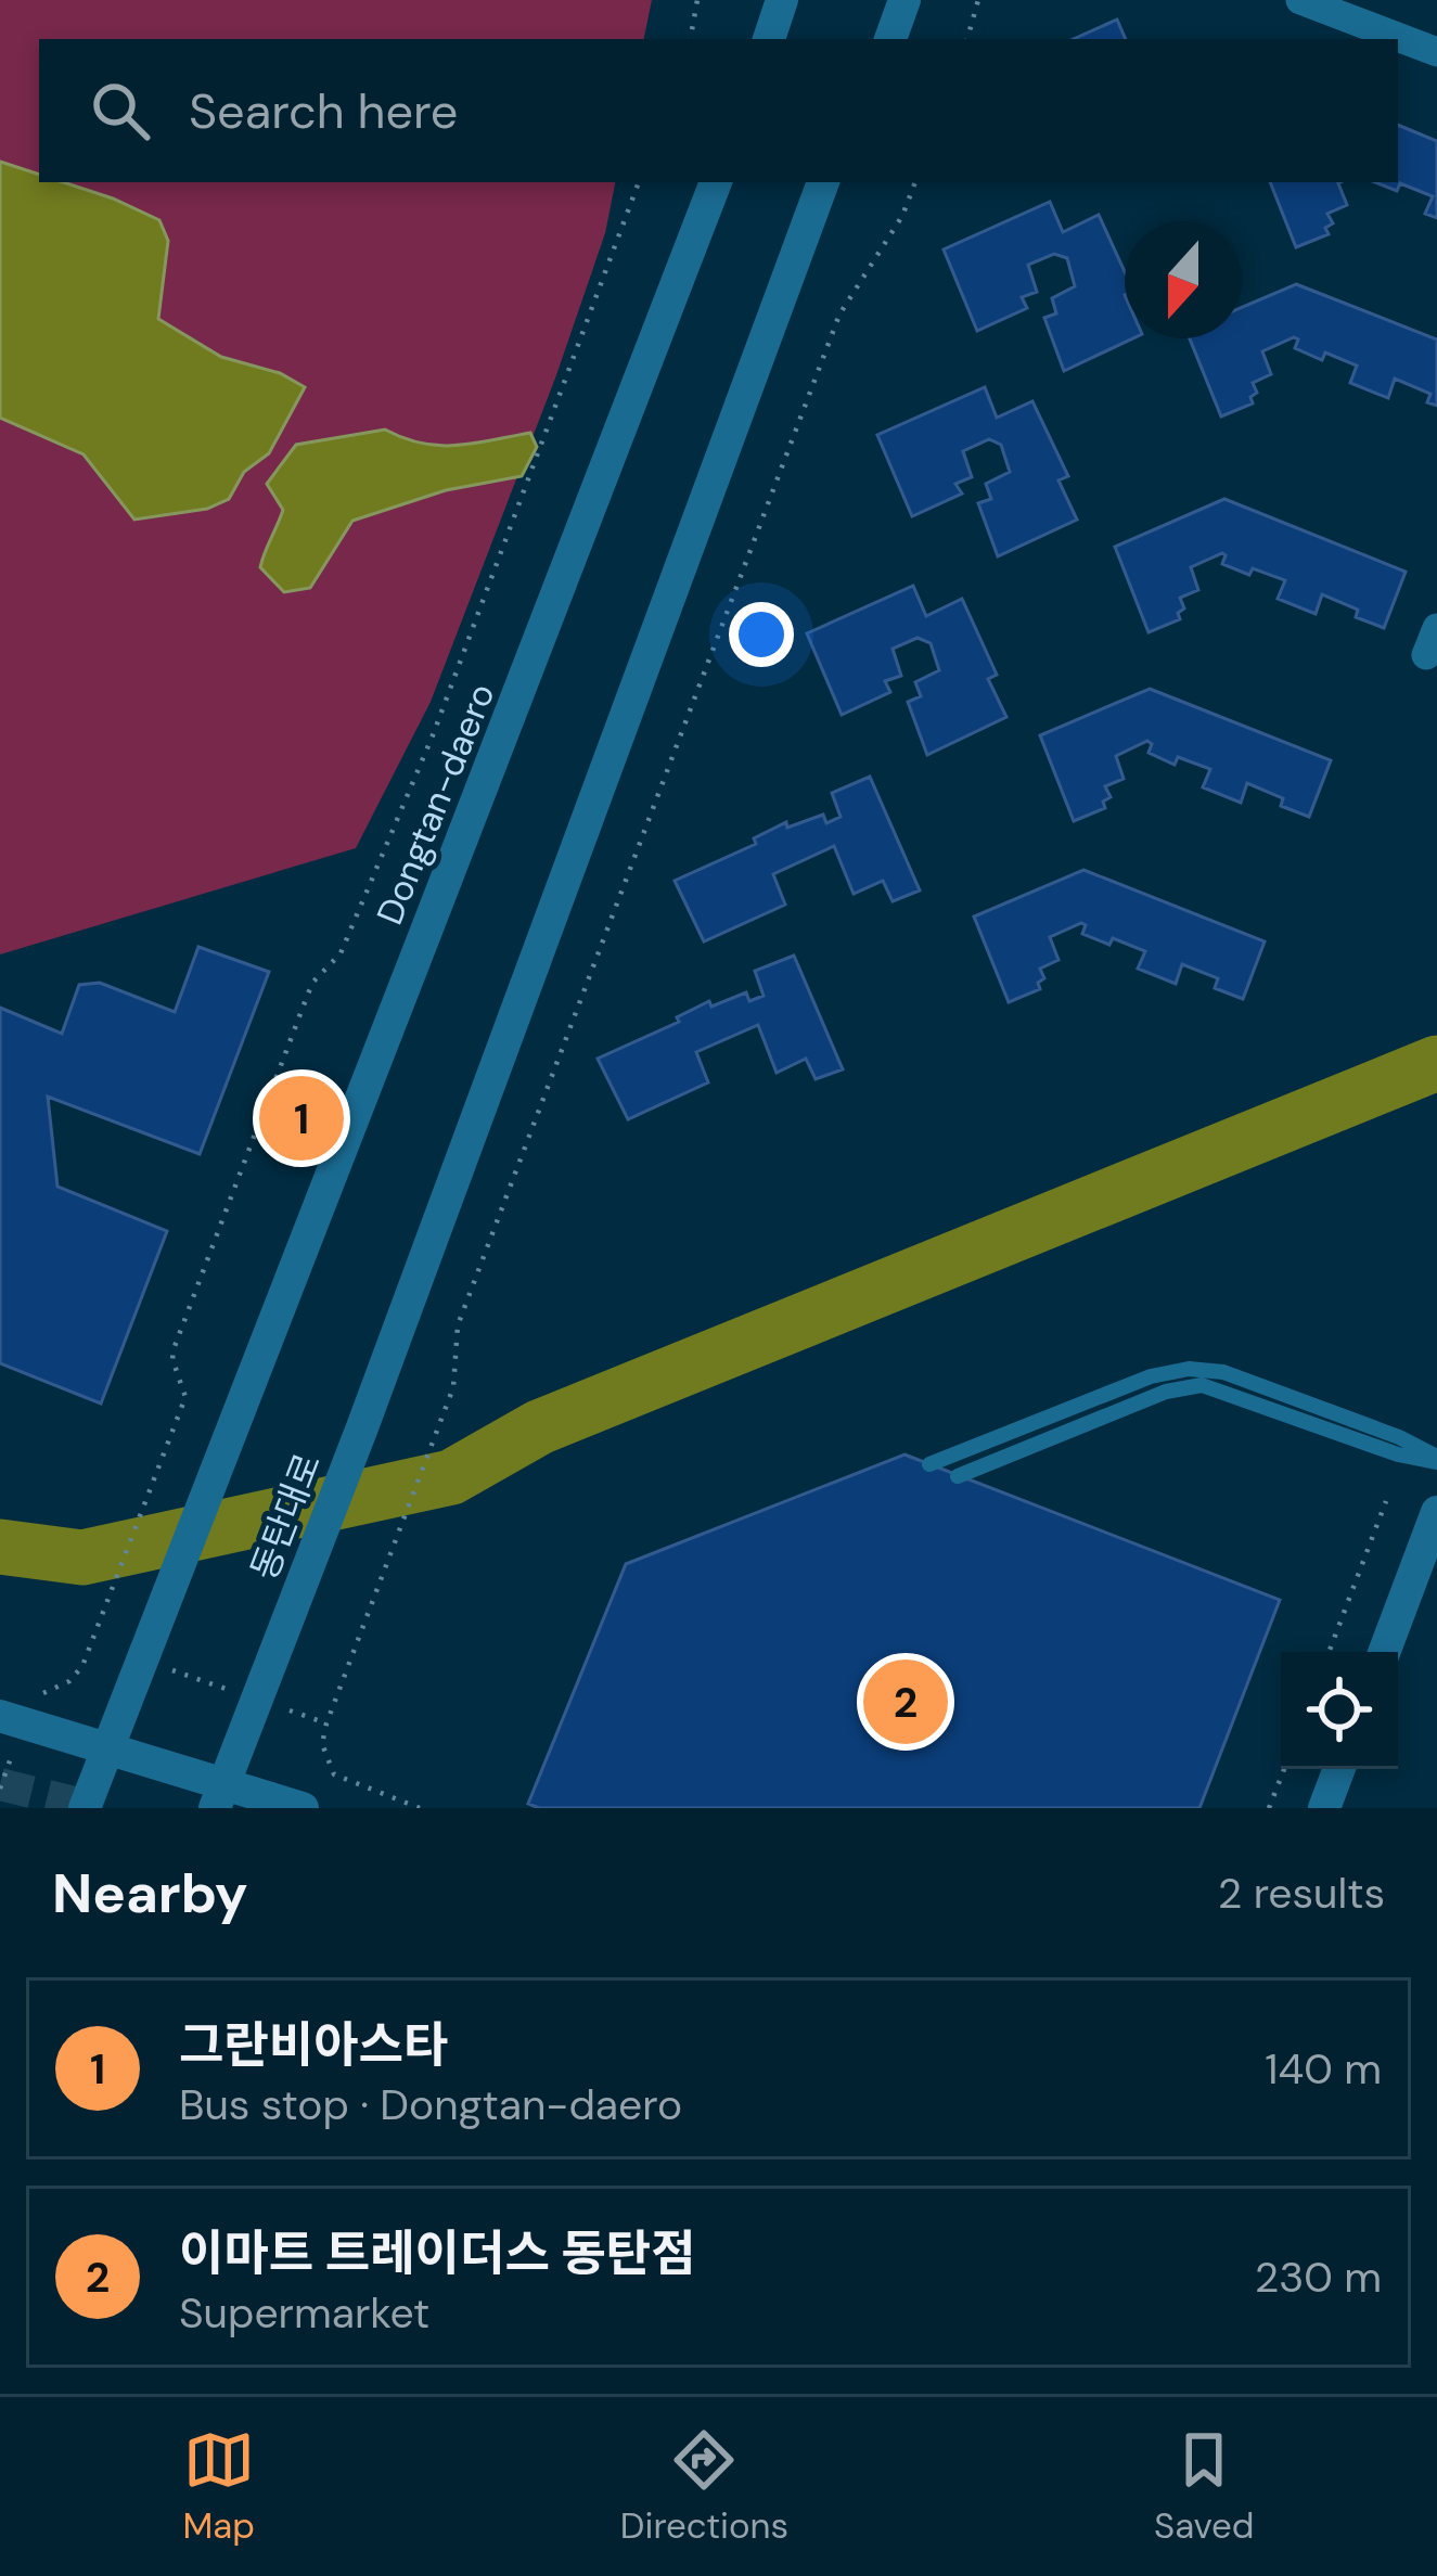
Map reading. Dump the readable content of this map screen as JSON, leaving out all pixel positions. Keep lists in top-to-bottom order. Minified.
{"streets":{"main road":["Dongtan-daero","동탄대로"]},"north":"bottom","page":{"search":"Search here","pins":["1","2"],"heading":["Nearby","2 results"],"list":[{"mark":"1","name":"그란비아스타","note":"Bus stop · Dongtan-daero","value":"140 m"},{"mark":"2","name":"이마트 트레이더스 동탄점","note":"Supermarket","value":"230 m"}],"nav":["Map","Directions","Saved"]}}
